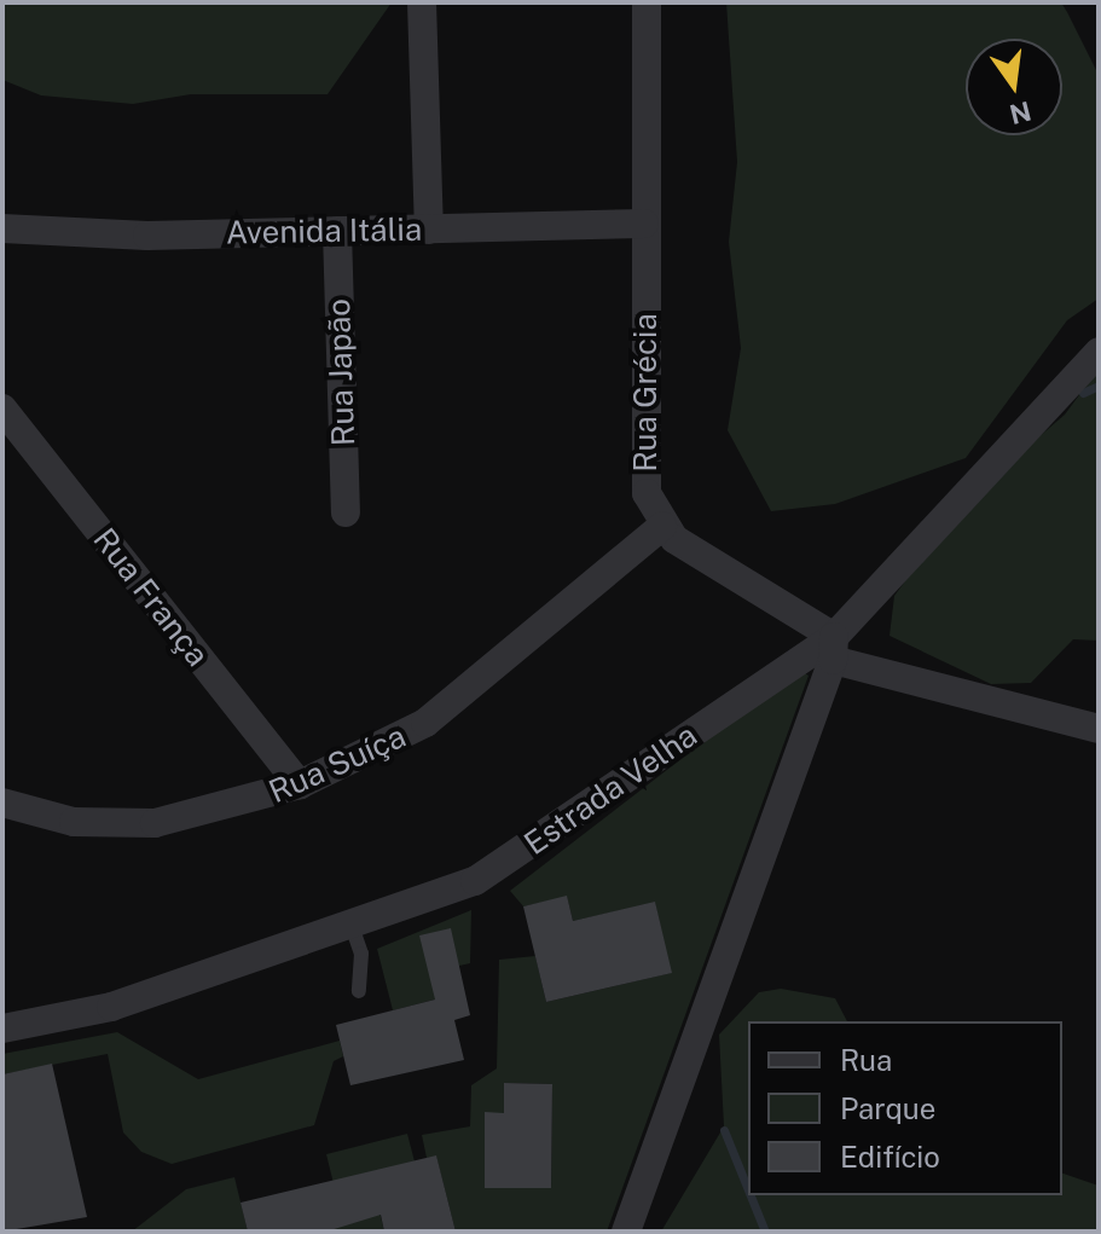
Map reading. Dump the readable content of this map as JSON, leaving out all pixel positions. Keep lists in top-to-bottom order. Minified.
{"streets":{"street":["Avenida Itália","Rua Japão","Rua Grécia","Rua França","Rua Suíça","Estrada Velha"]},"crossings":[["Avenida Itália","Rua Japão"],["Avenida Itália","Rua Grécia"],["Rua Grécia","Rua Suíça"],["Rua França","Rua Suíça"]],"legend":["Rua","Parque","Edifício"],"north":"bottom"}
